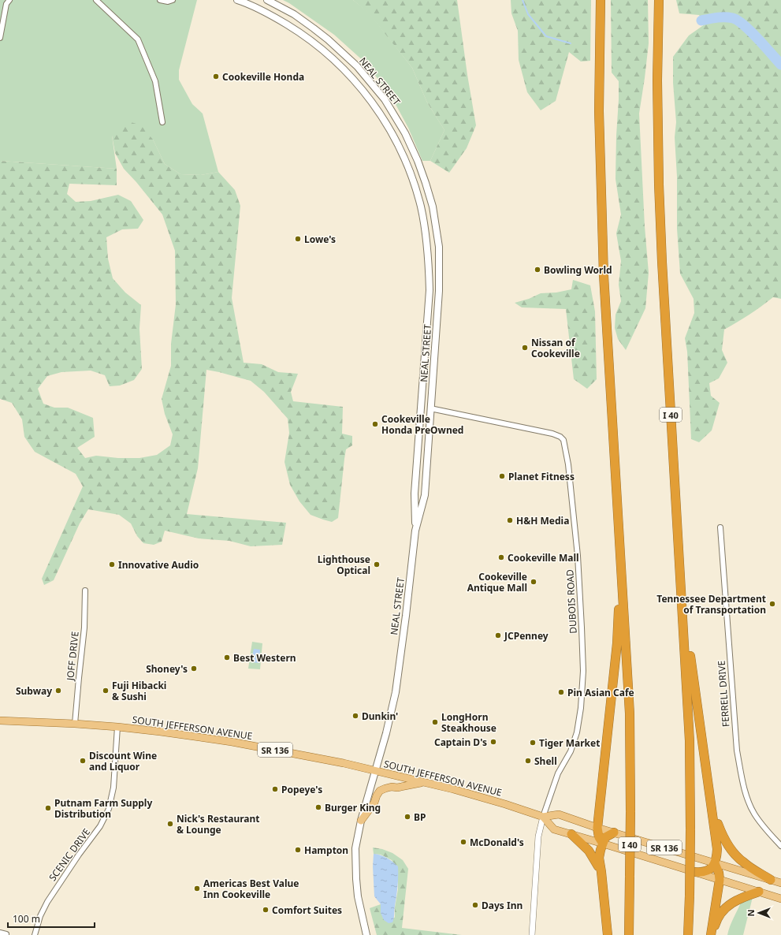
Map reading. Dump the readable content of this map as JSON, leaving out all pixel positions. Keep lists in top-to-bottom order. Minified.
{"streets":{"highway":["I 40"],"main road":["NEAL STREET","SOUTH JEFFERSON AVENUE","SR 136"],"street":["DUBOIS ROAD","JOFF DRIVE","FERRELL DRIVE","SCENIC DRIVE"]},"crossings":[["NEAL STREET","DUBOIS ROAD"],["NEAL STREET","SOUTH JEFFERSON AVENUE"],["DUBOIS ROAD","SOUTH JEFFERSON AVENUE"],["DUBOIS ROAD","SR 136"],["JOFF DRIVE","SOUTH JEFFERSON AVENUE"],["SOUTH JEFFERSON AVENUE","SR 136"],["SOUTH JEFFERSON AVENUE","SCENIC DRIVE"]],"places":["Cookeville Honda","Lowe's","Bowling World","Nissan of Cookeville","Cookeville Honda PreOwned","Planet Fitness","H&H Media","Cookeville Mall","Innovative Audio","Lighthouse Optical","Cookeville Antique Mall","Tennessee Department of Transportation","JCPenney","Best Western","Shoney's","Subway","Fuji Hibacki & Sushi","Pin Asian Cafe","Dunkin'","LongHorn Steakhouse","Captain D's","Tiger Market","Discount Wine and Liquor","Shell","Popeye's","Burger King","Putnam Farm Supply Distribution","BP","Nick's Restaurant & Lounge","McDonald's","Hampton","Americas Best Value Inn Cookeville","Days Inn","Comfort Suites"],"scale_bar":"100 m","north":"left"}
